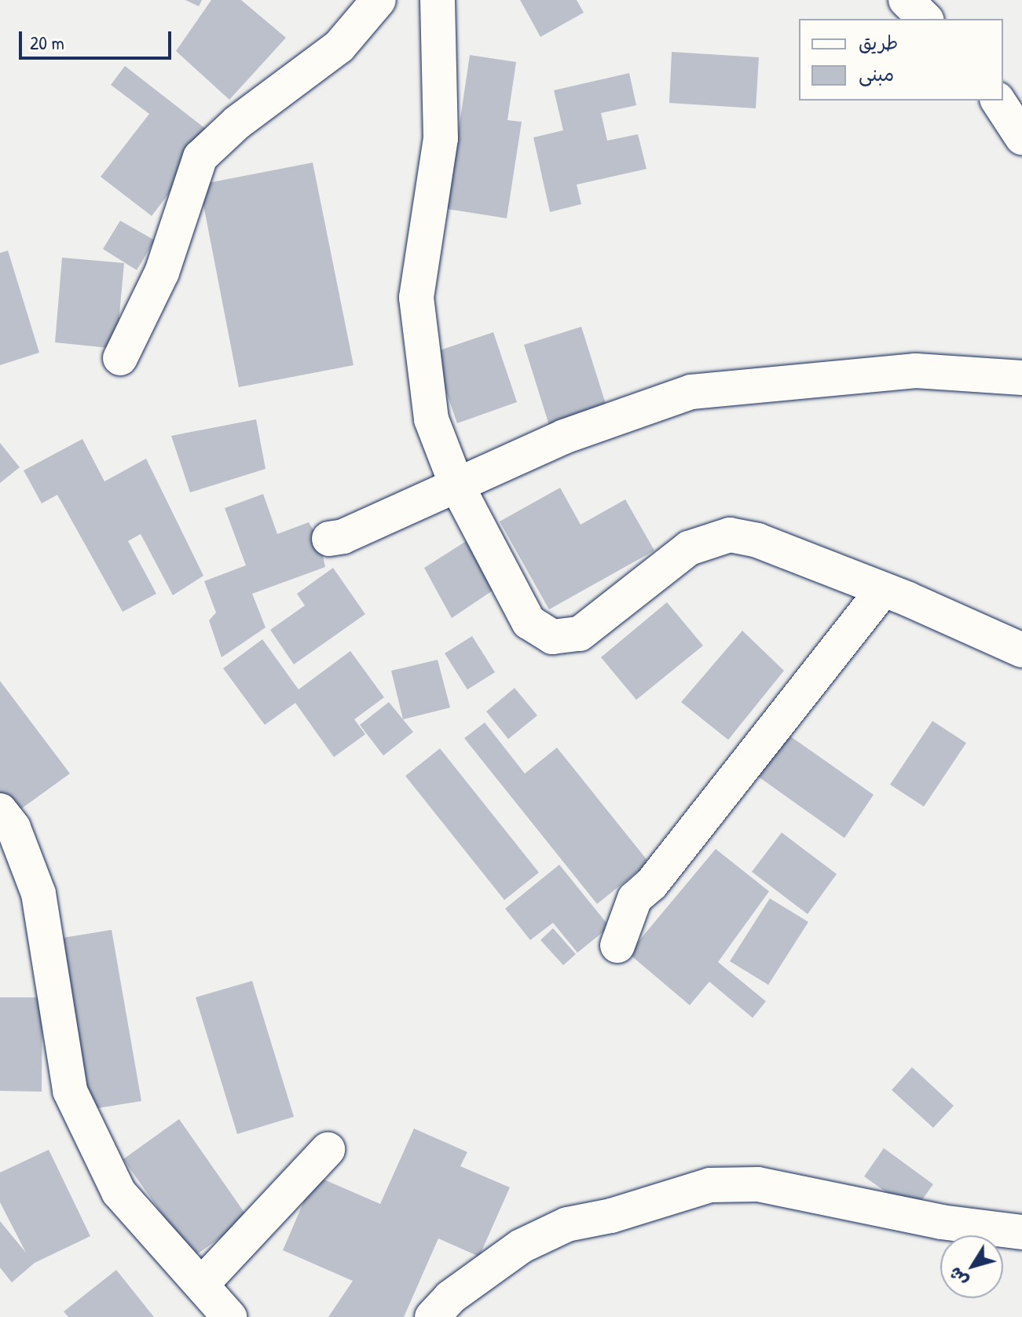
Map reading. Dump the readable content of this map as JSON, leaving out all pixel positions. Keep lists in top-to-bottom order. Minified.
{"legend":["طريق","مبنى"],"scale_bar":"20 m","north":"bottom left"}
